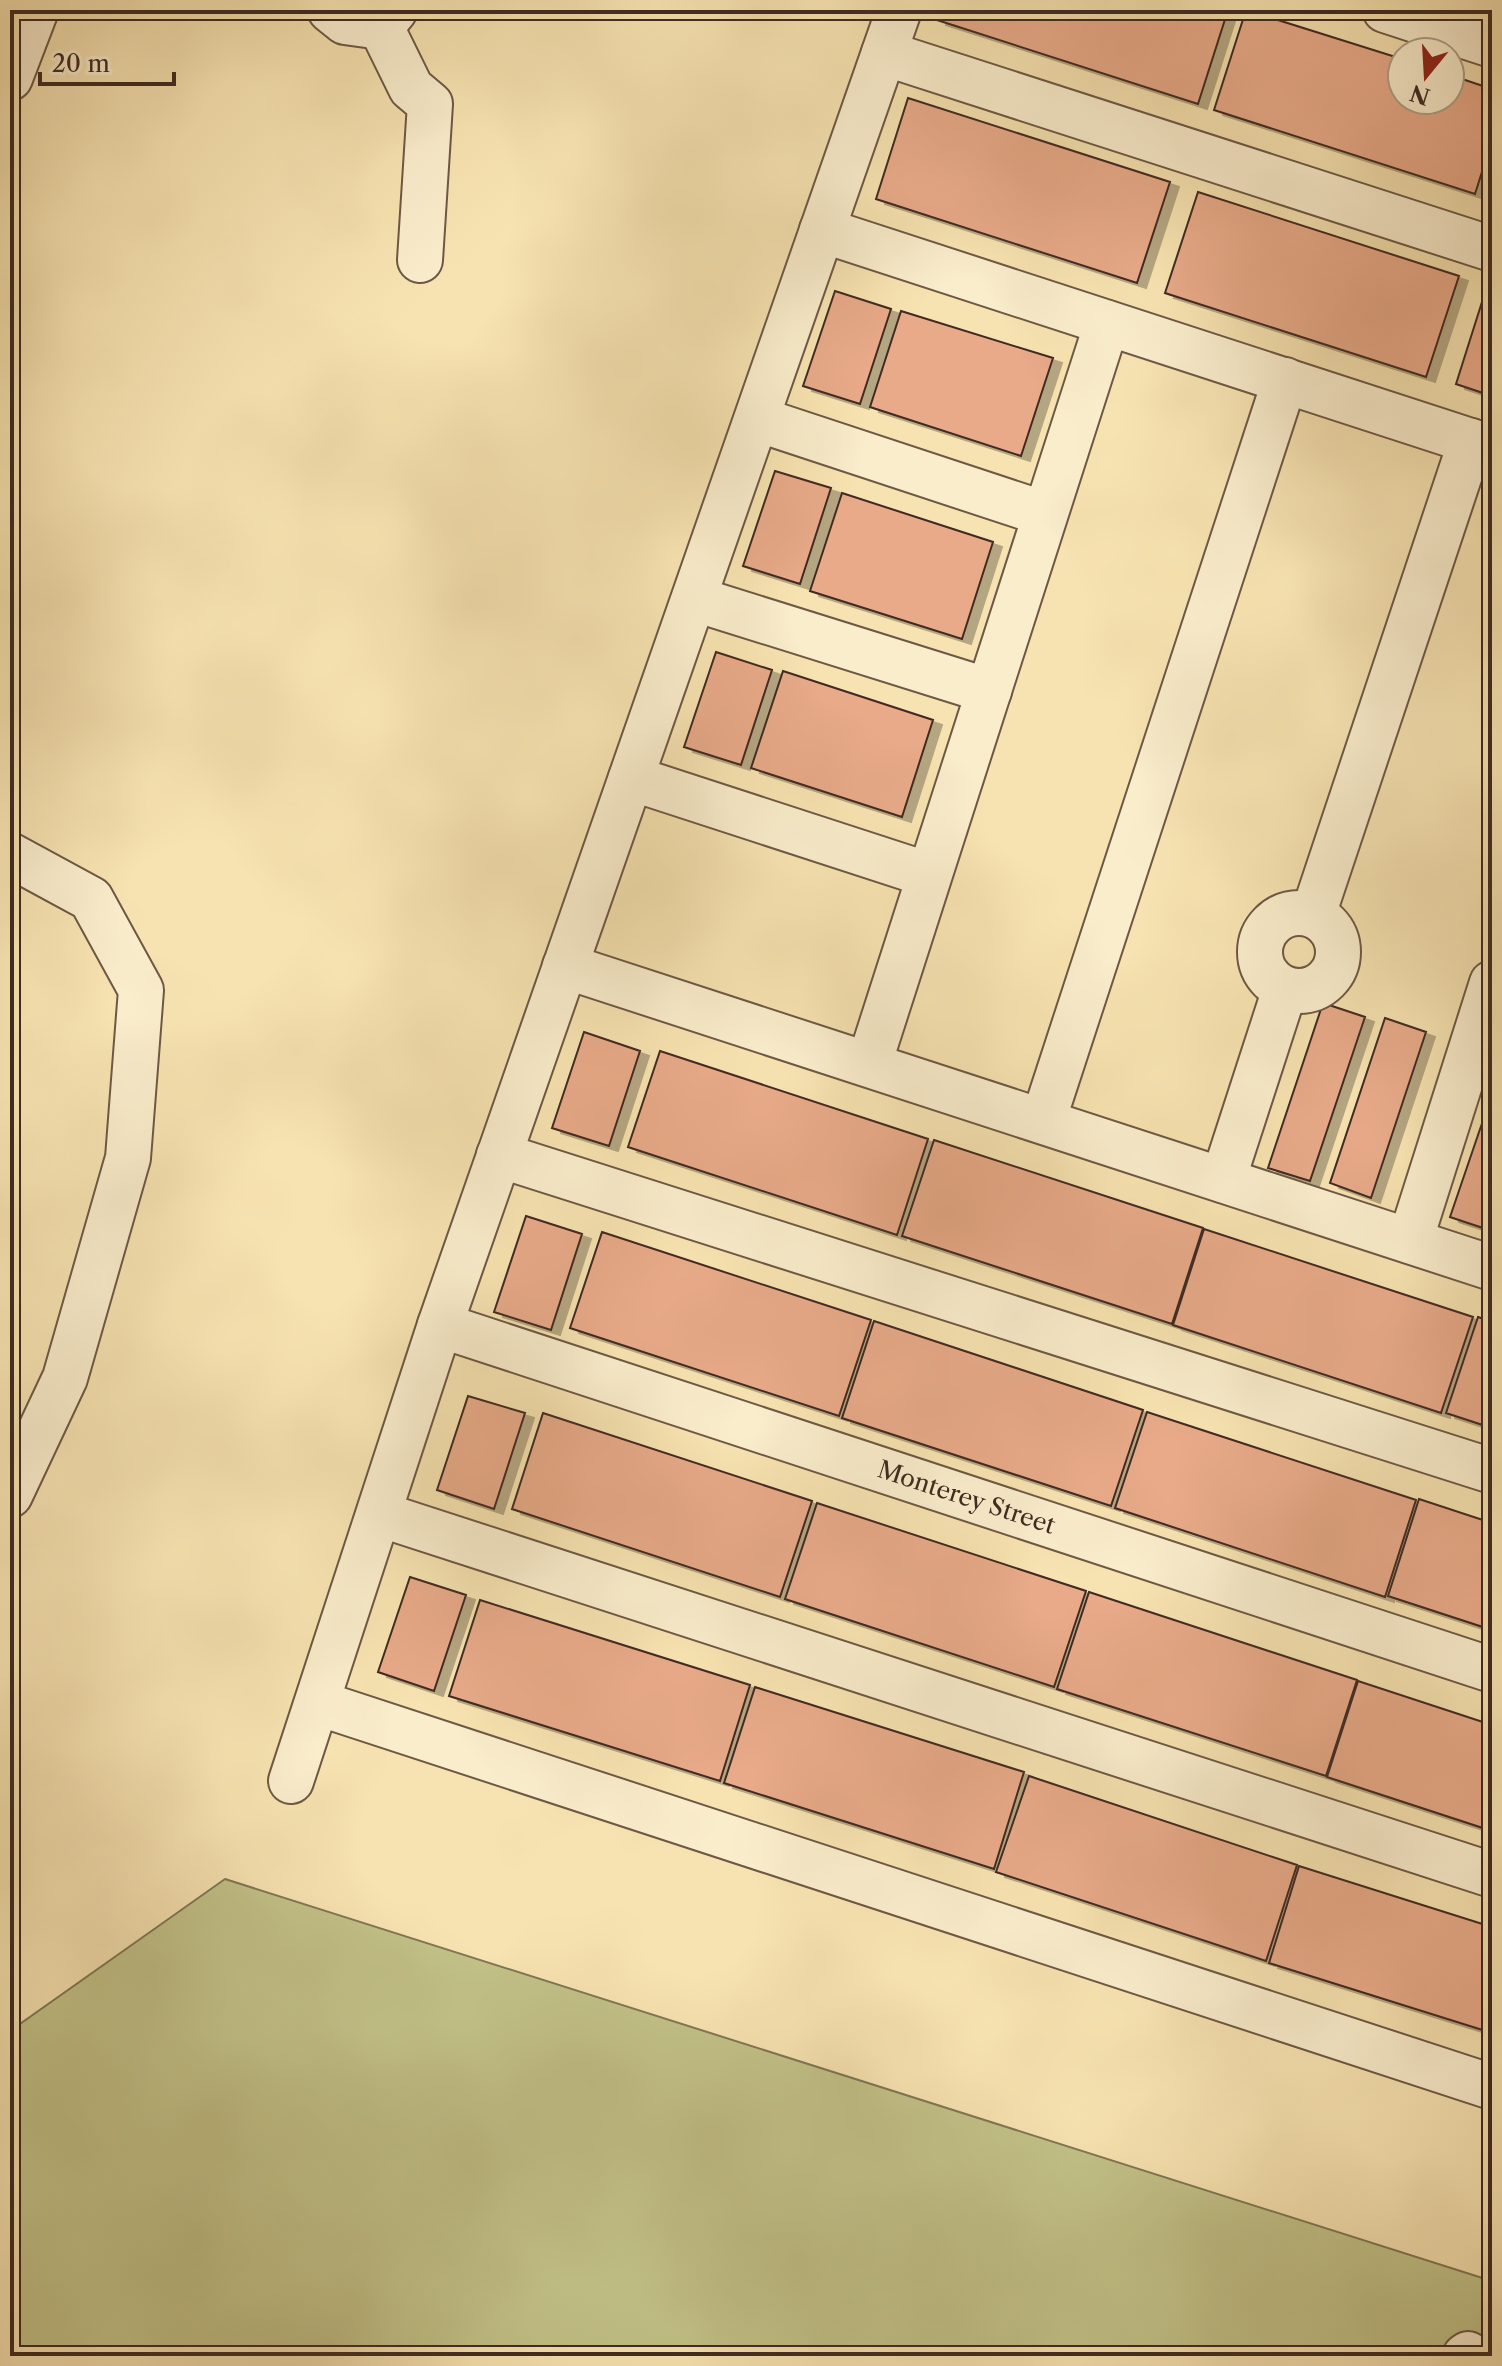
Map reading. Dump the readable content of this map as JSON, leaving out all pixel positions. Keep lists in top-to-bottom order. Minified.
{"streets":{"street":["Monterey Street"]},"scale_bar":"20 m","north":"bottom"}
